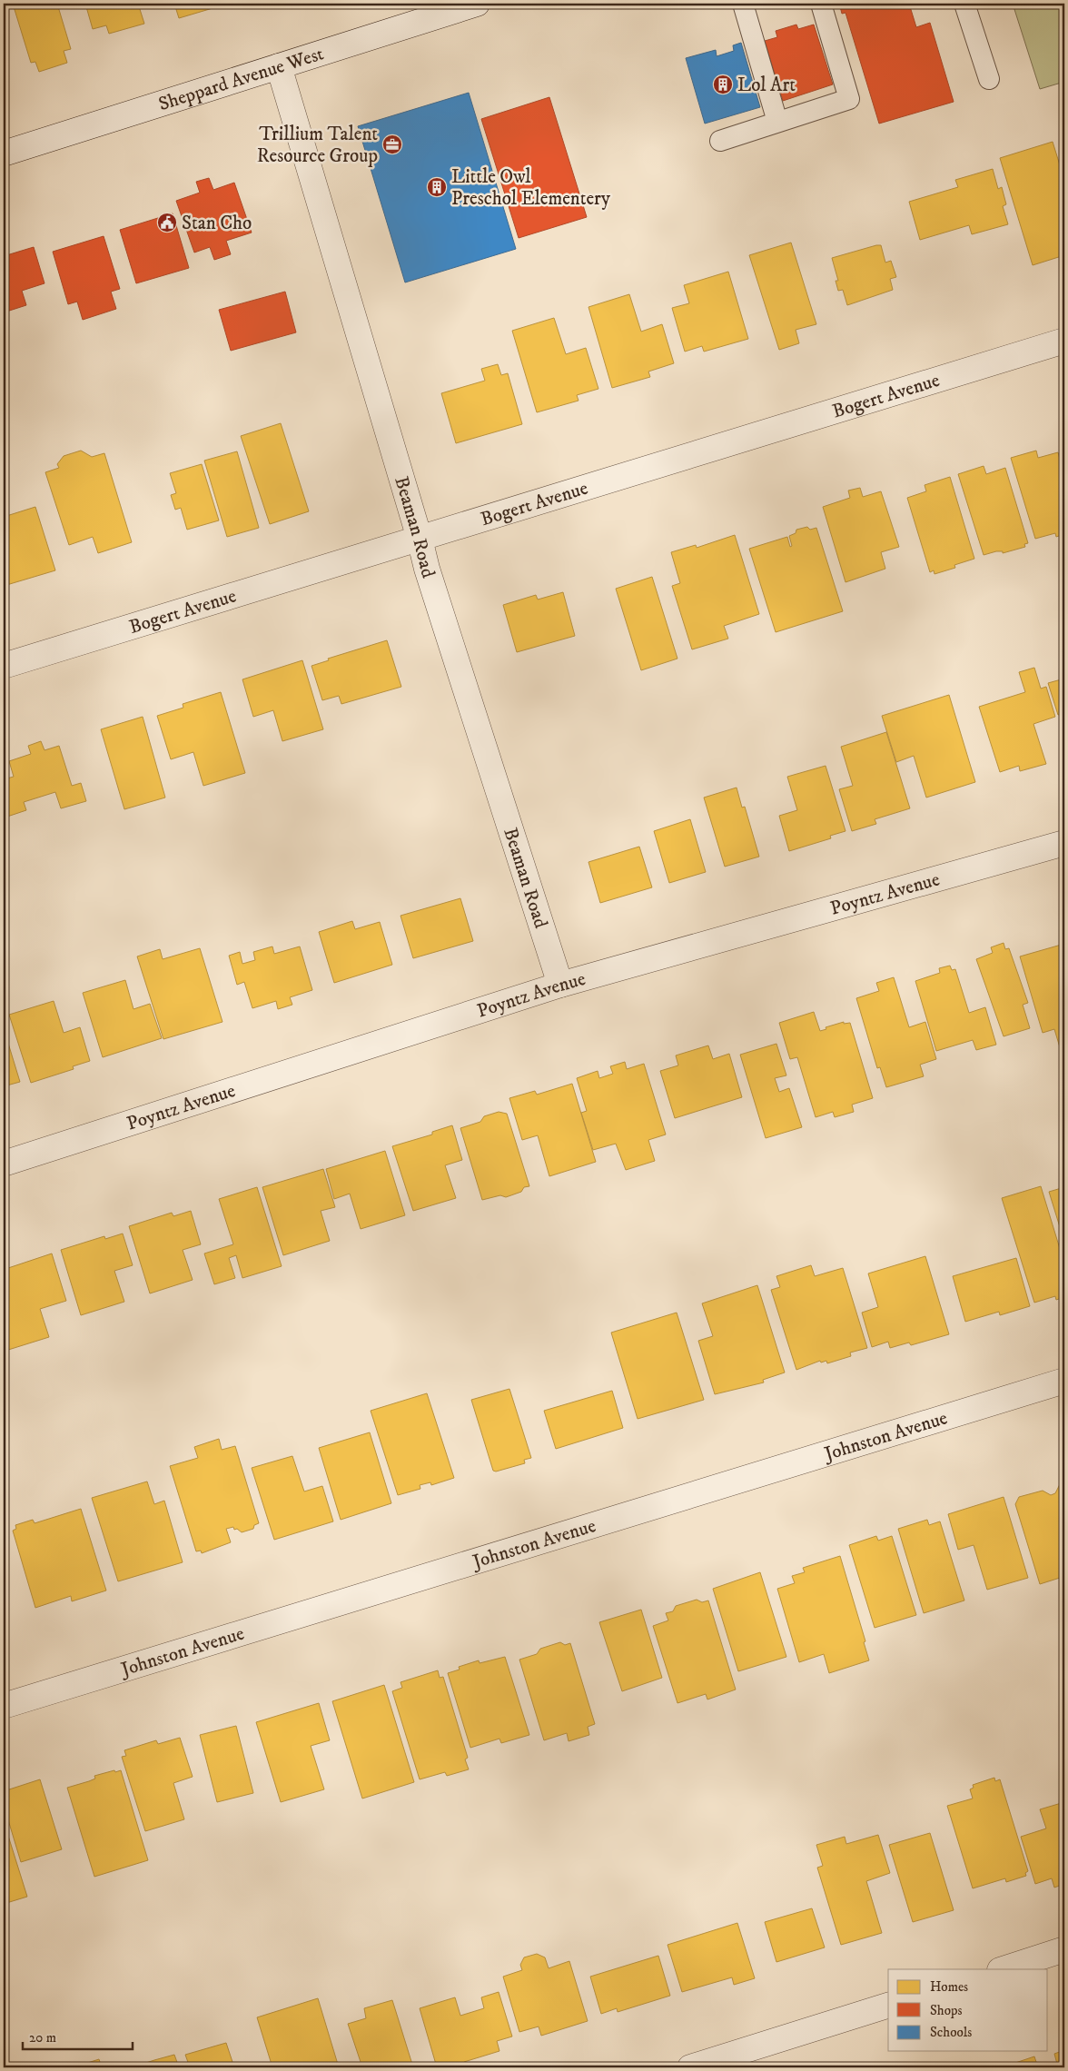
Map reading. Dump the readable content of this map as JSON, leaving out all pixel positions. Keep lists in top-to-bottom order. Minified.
{"streets":{"street":["Sheppard Avenue West","Bogert Avenue","Beaman Road","Poyntz Avenue","Johnston Avenue"]},"crossings":[["Sheppard Avenue West","Beaman Road"],["Bogert Avenue","Beaman Road"],["Beaman Road","Poyntz Avenue"]],"places":{"building":["Lol Art","Little Owl Preschol Elementery"],"office":["Trillium Talent Resource Group"],"public building":["Stan Cho"]},"legend":["Homes","Shops","Schools"],"scale_bar":"20 m"}
